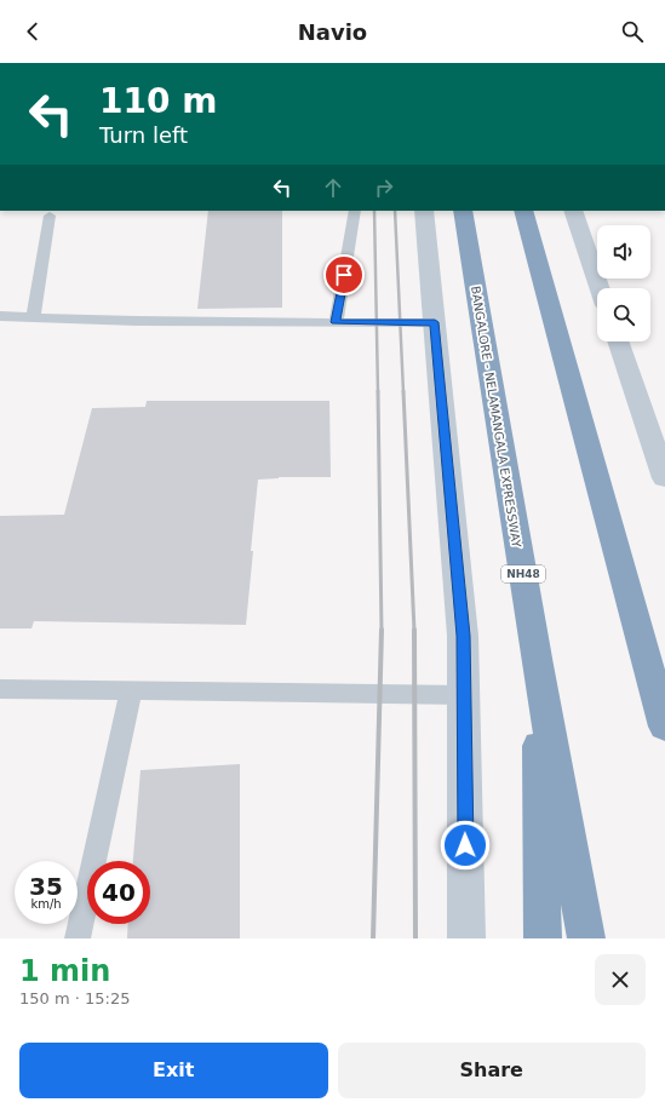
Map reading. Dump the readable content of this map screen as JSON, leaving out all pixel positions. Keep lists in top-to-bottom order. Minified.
{"streets":{"highway":["BANGALORE - NELAMANGALA EXPRESSWAY","NH48"]},"page":{"header":"Navio","turn":["110 m","Turn left"],"speed":"35 km/h","limit":"40","heading":["1 min","150 m · 15:25"],"buttons":["Exit","Share"]}}
